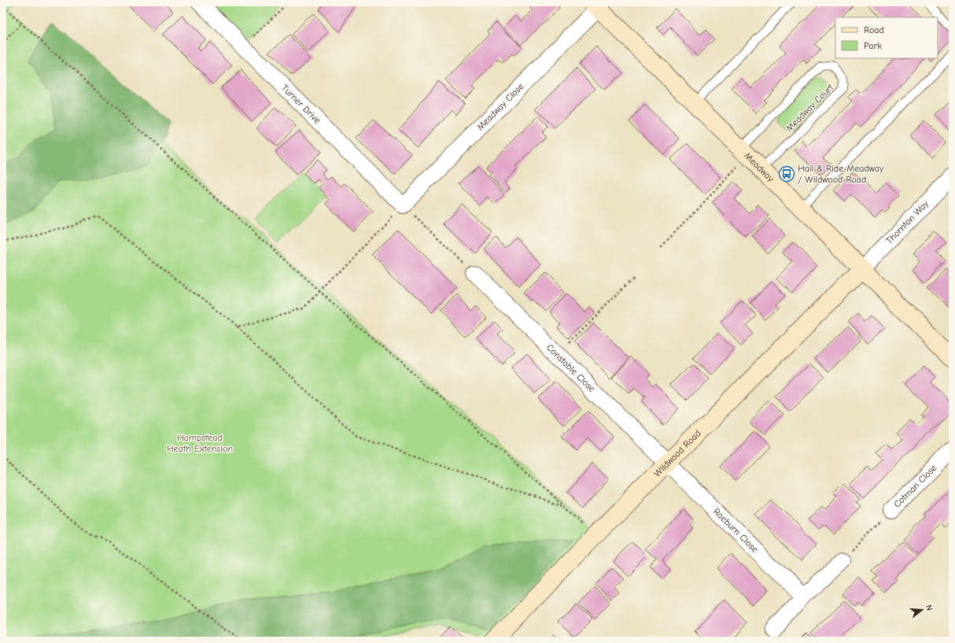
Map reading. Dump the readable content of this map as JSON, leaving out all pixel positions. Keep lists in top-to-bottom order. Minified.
{"streets":{"street":["Turner Drive","Meadway Close","Meadway","Thornton Way","Constable Close","Wildwood Road","Cotman Close","Raeburn Close"],"lane":["Meadway Court"]},"crossings":[["Turner Drive","Meadway Close"],["Meadway Close","Meadway"],["Meadway Court","Meadway"],["Meadway","Thornton Way"],["Meadway","Wildwood Road"],["Thornton Way","Wildwood Road"],["Constable Close","Wildwood Road"],["Constable Close","Raeburn Close"],["Wildwood Road","Raeburn Close"]],"parks":["Hampstead Heath Extension"],"places":{"bus stop":["Hail & Ride Meadway / Wildwood Road"]},"legend":["Road","Park"],"north":"right"}
